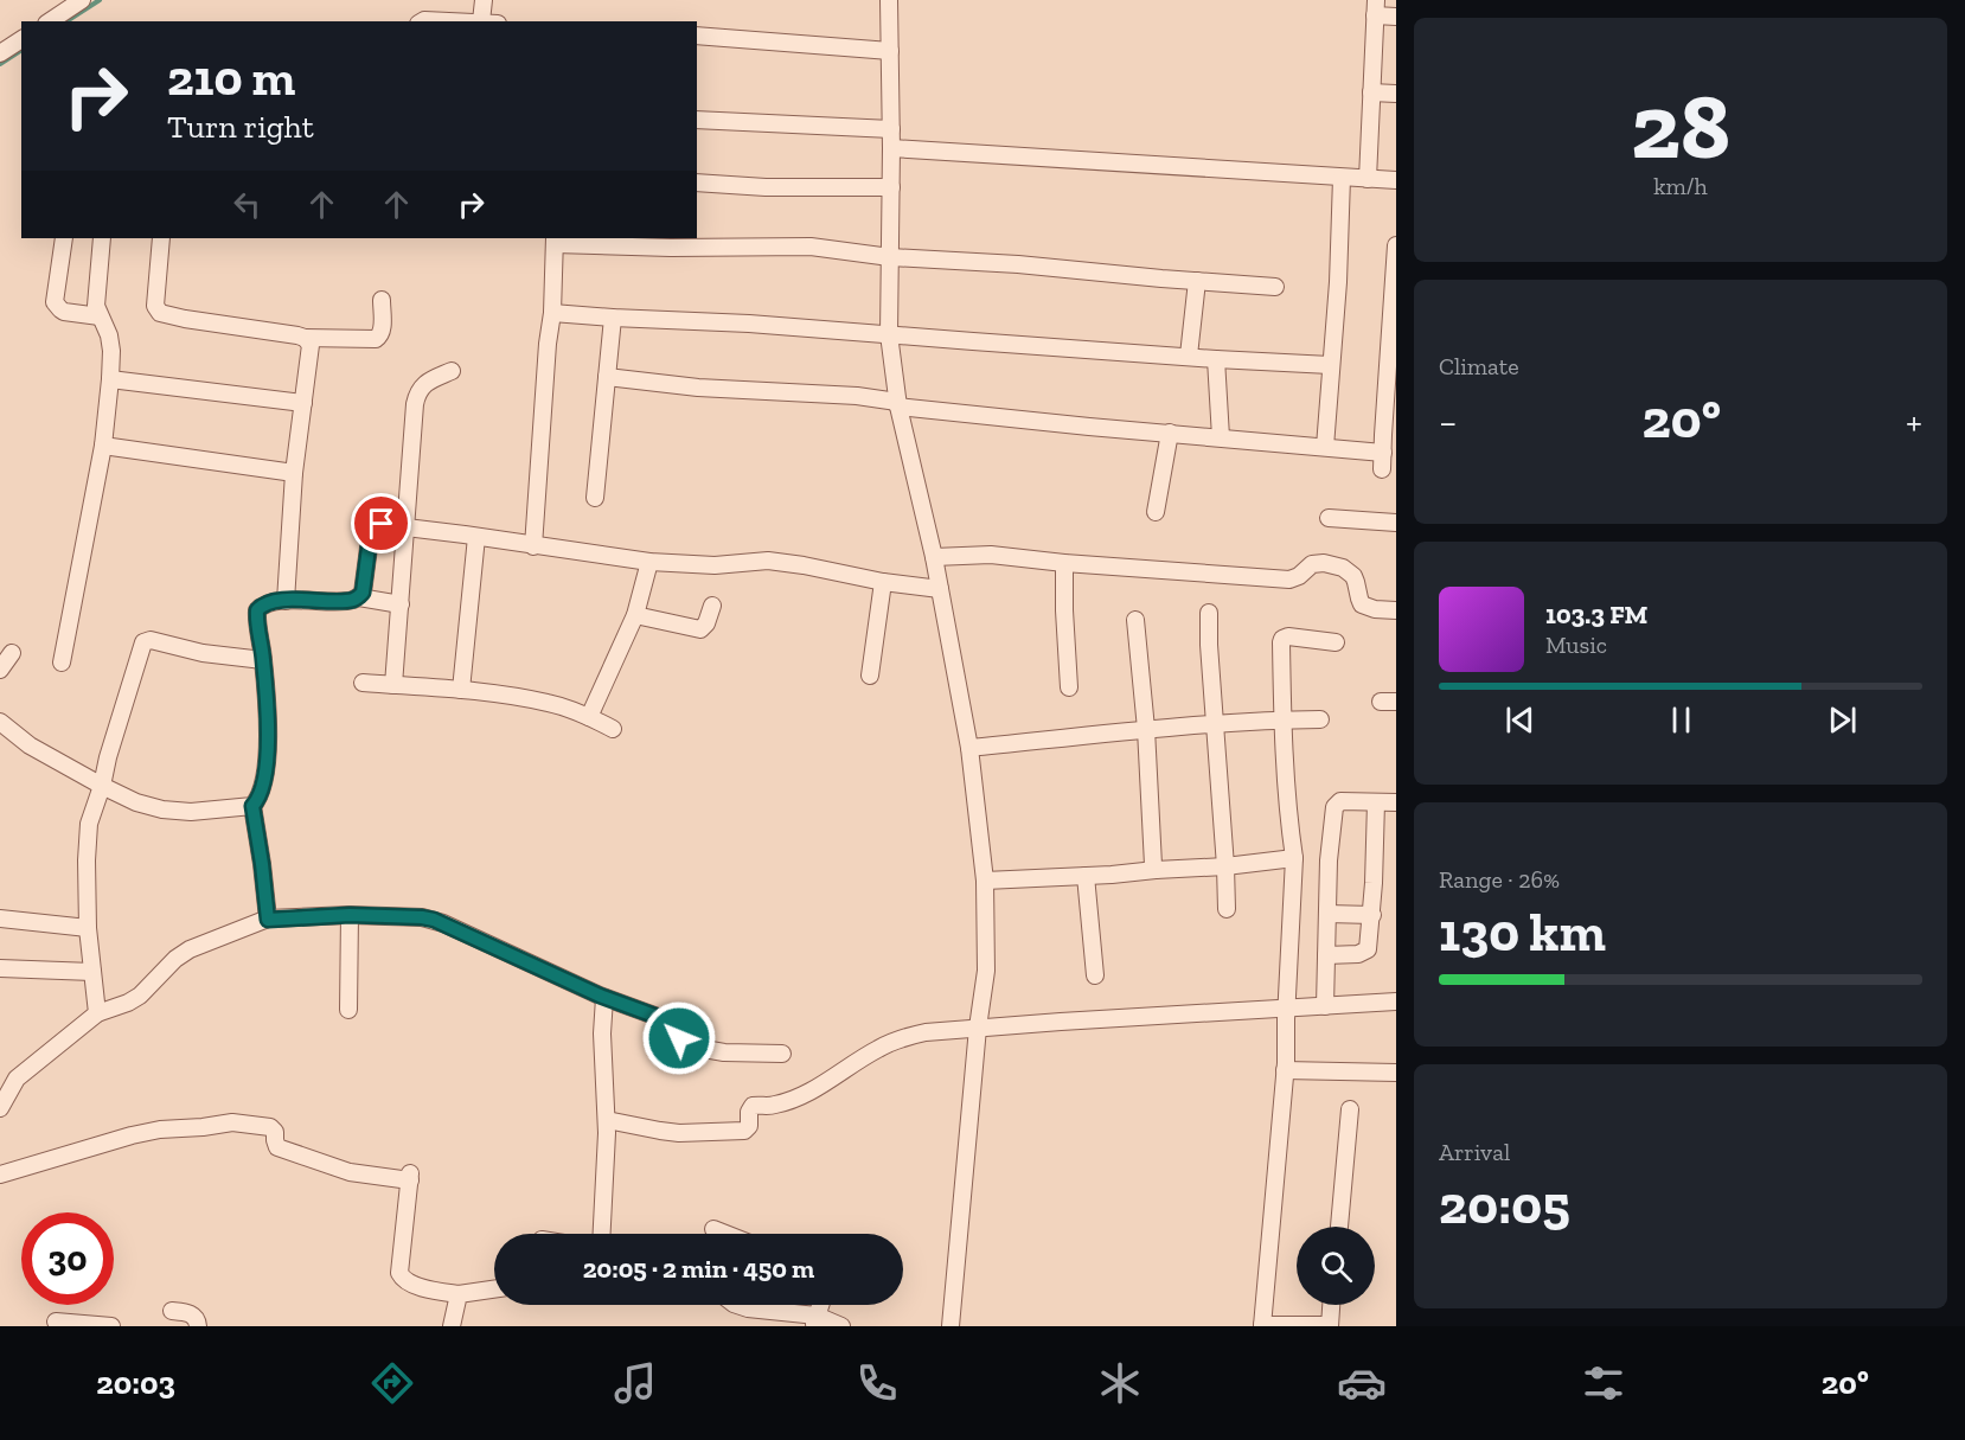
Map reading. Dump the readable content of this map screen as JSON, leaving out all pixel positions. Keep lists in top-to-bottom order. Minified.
{"page":{"tile":[["28","km/h"],"Climate",["Range · 26%","130 km"],["Arrival","20:05"]],"turn":["210 m","Turn right"],"heat":["−","20°","+"],"song":["103.3 FM","Music"],"limit":"30","trip":"20:05 · 2 min · 450 m","tabs":["20:03","20°"]}}
